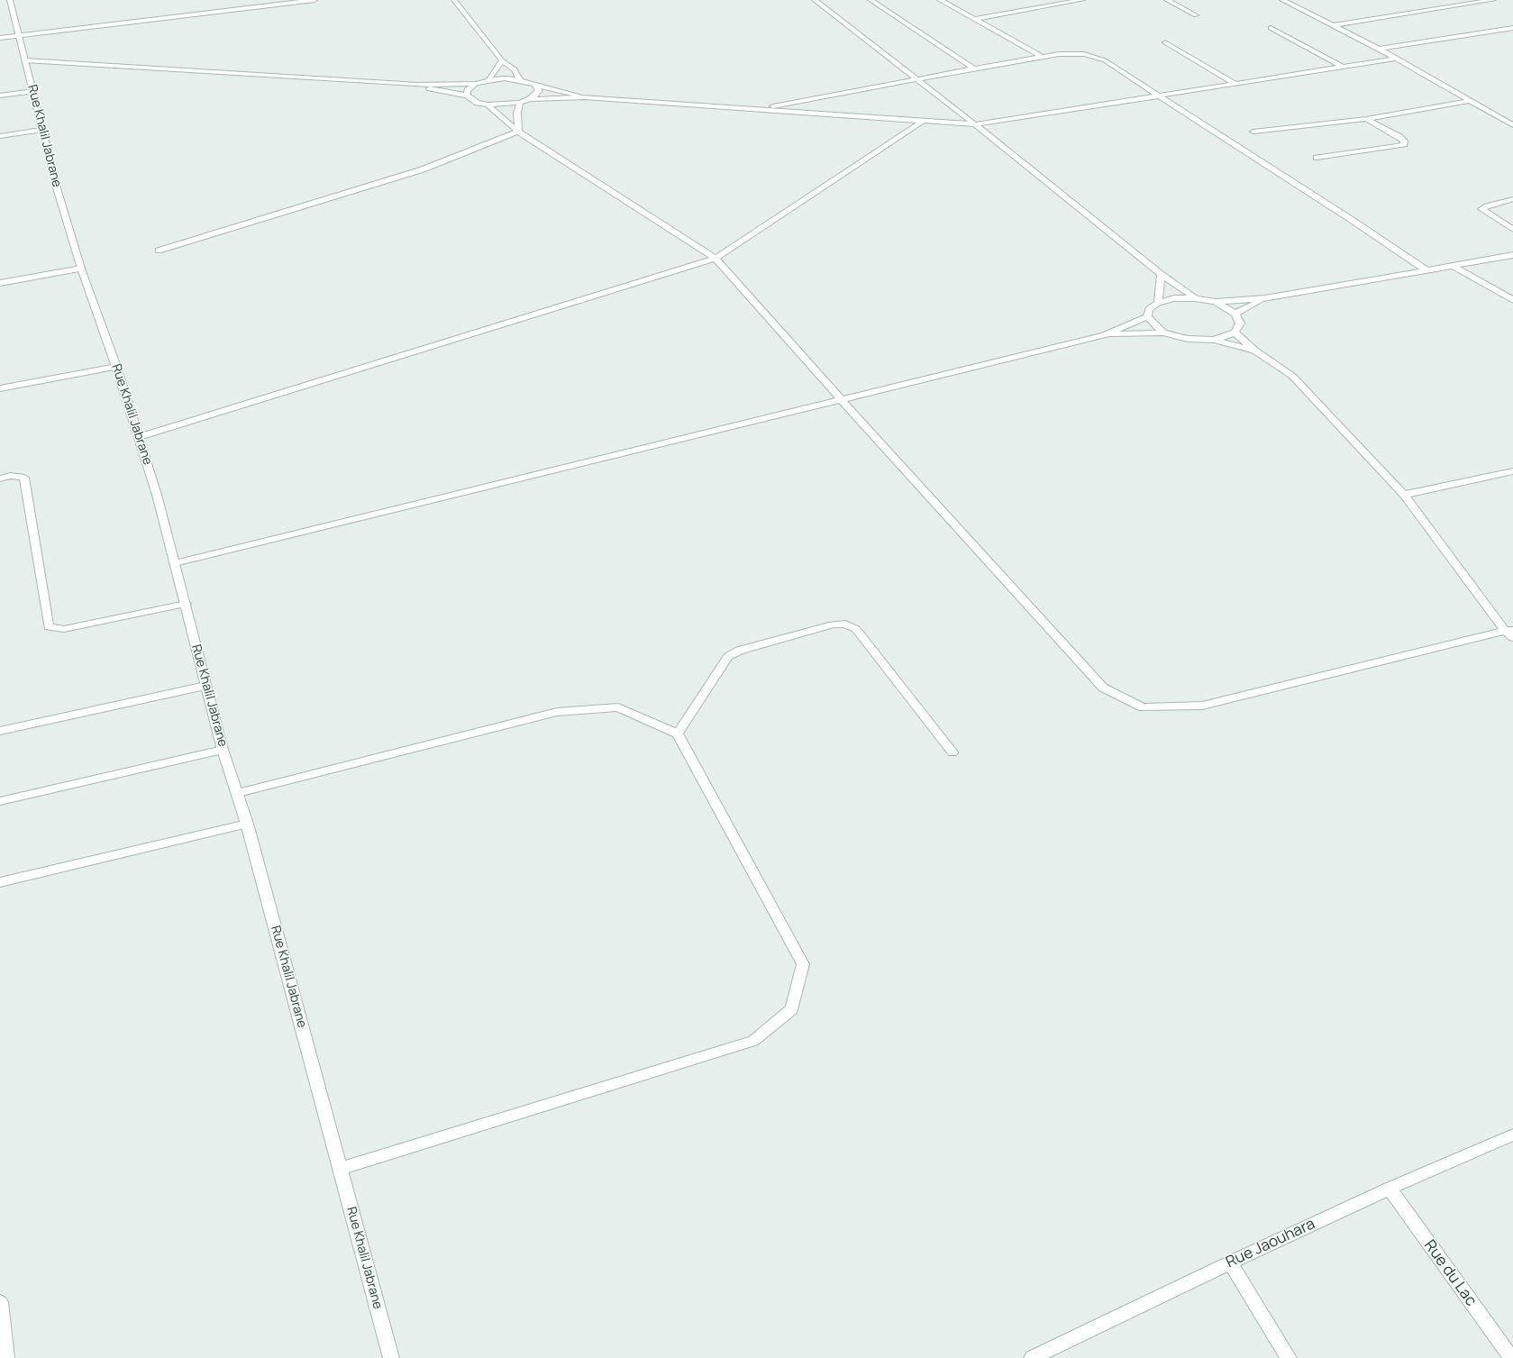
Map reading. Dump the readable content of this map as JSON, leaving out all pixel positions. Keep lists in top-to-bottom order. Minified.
{"streets":{"street":["Rue Khalil Jabrane","Rue Jaouhara","Rue du Lac"]},"crossings":[["Rue Jaouhara","Rue du Lac"]]}
